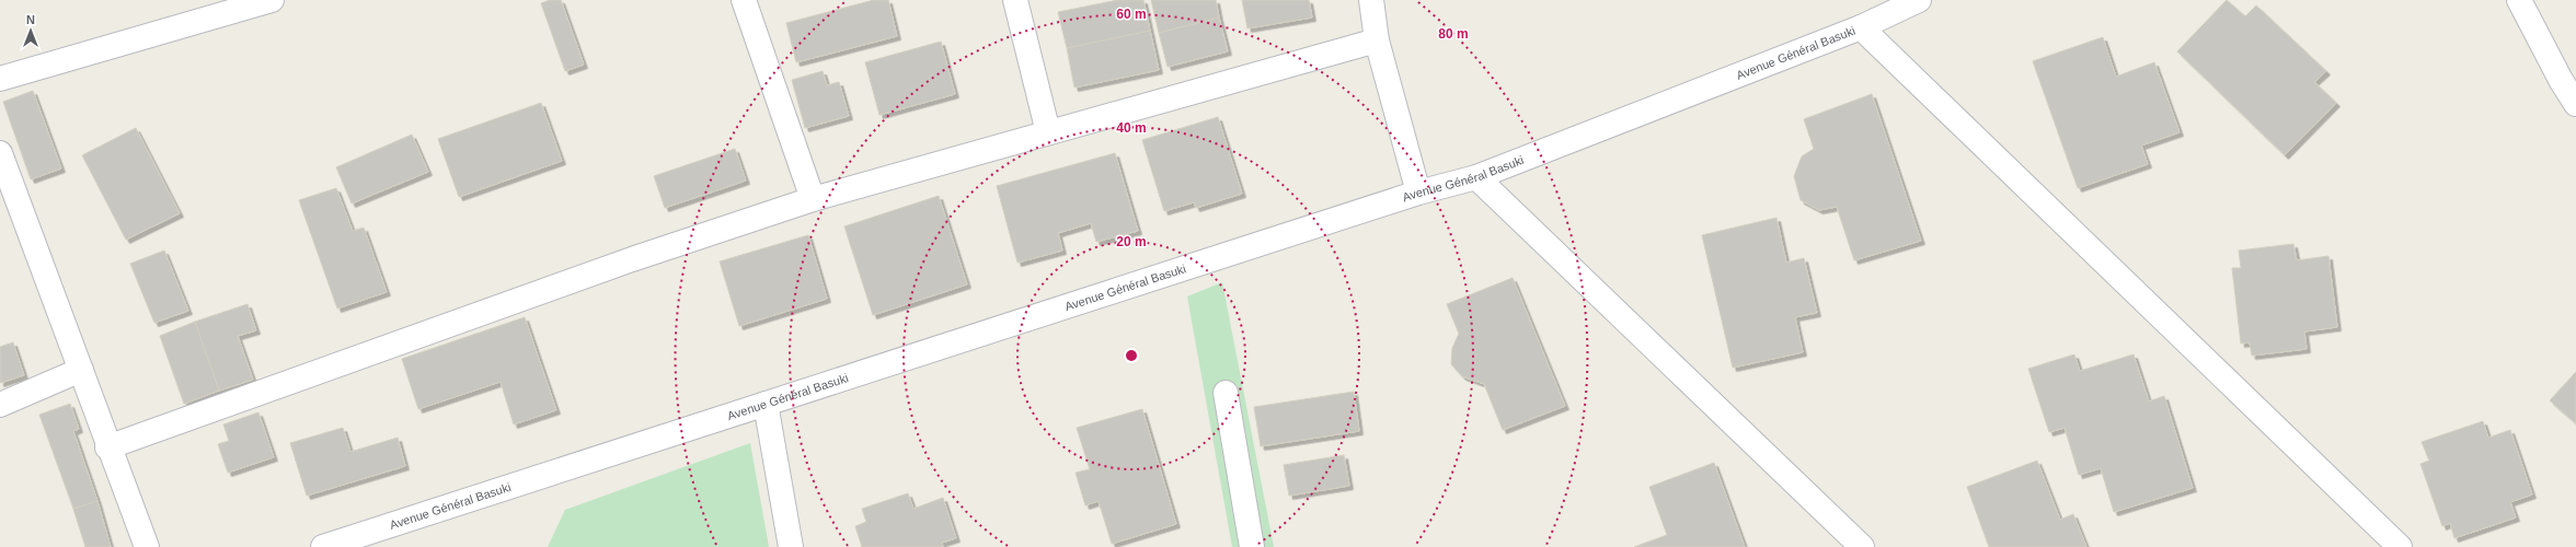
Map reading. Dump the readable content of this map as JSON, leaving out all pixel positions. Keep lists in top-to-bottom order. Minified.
{"streets":{"street":["Avenue Général Basuki"]},"north":"top","rings":["60 m","80 m","40 m","20 m"]}
